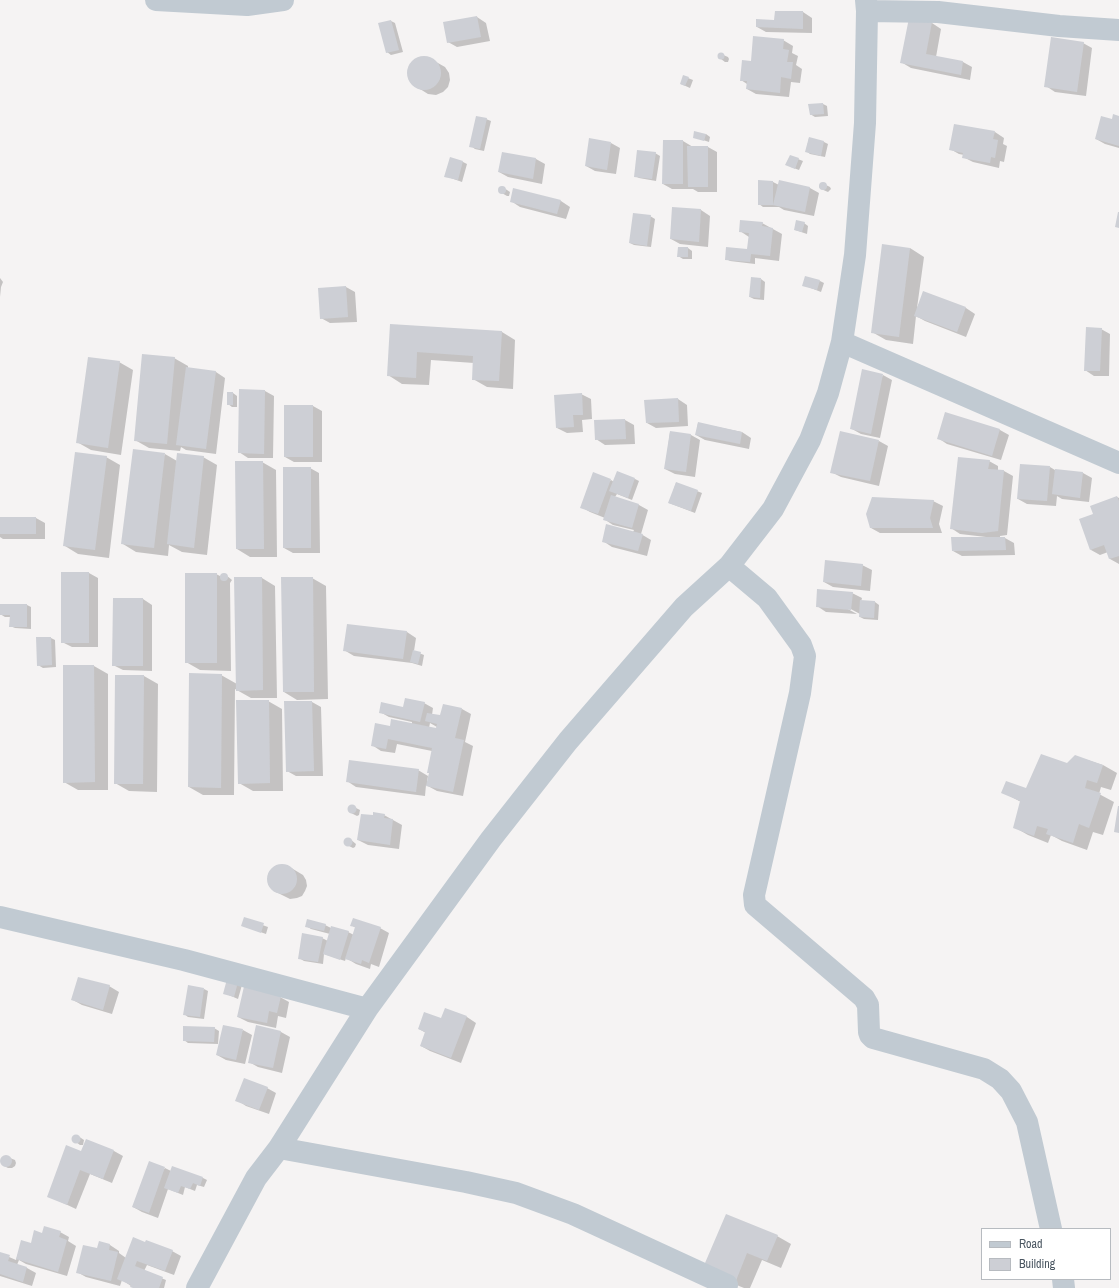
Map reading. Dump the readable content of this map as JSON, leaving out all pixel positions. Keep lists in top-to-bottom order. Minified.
{"legend":["Road","Building"]}
